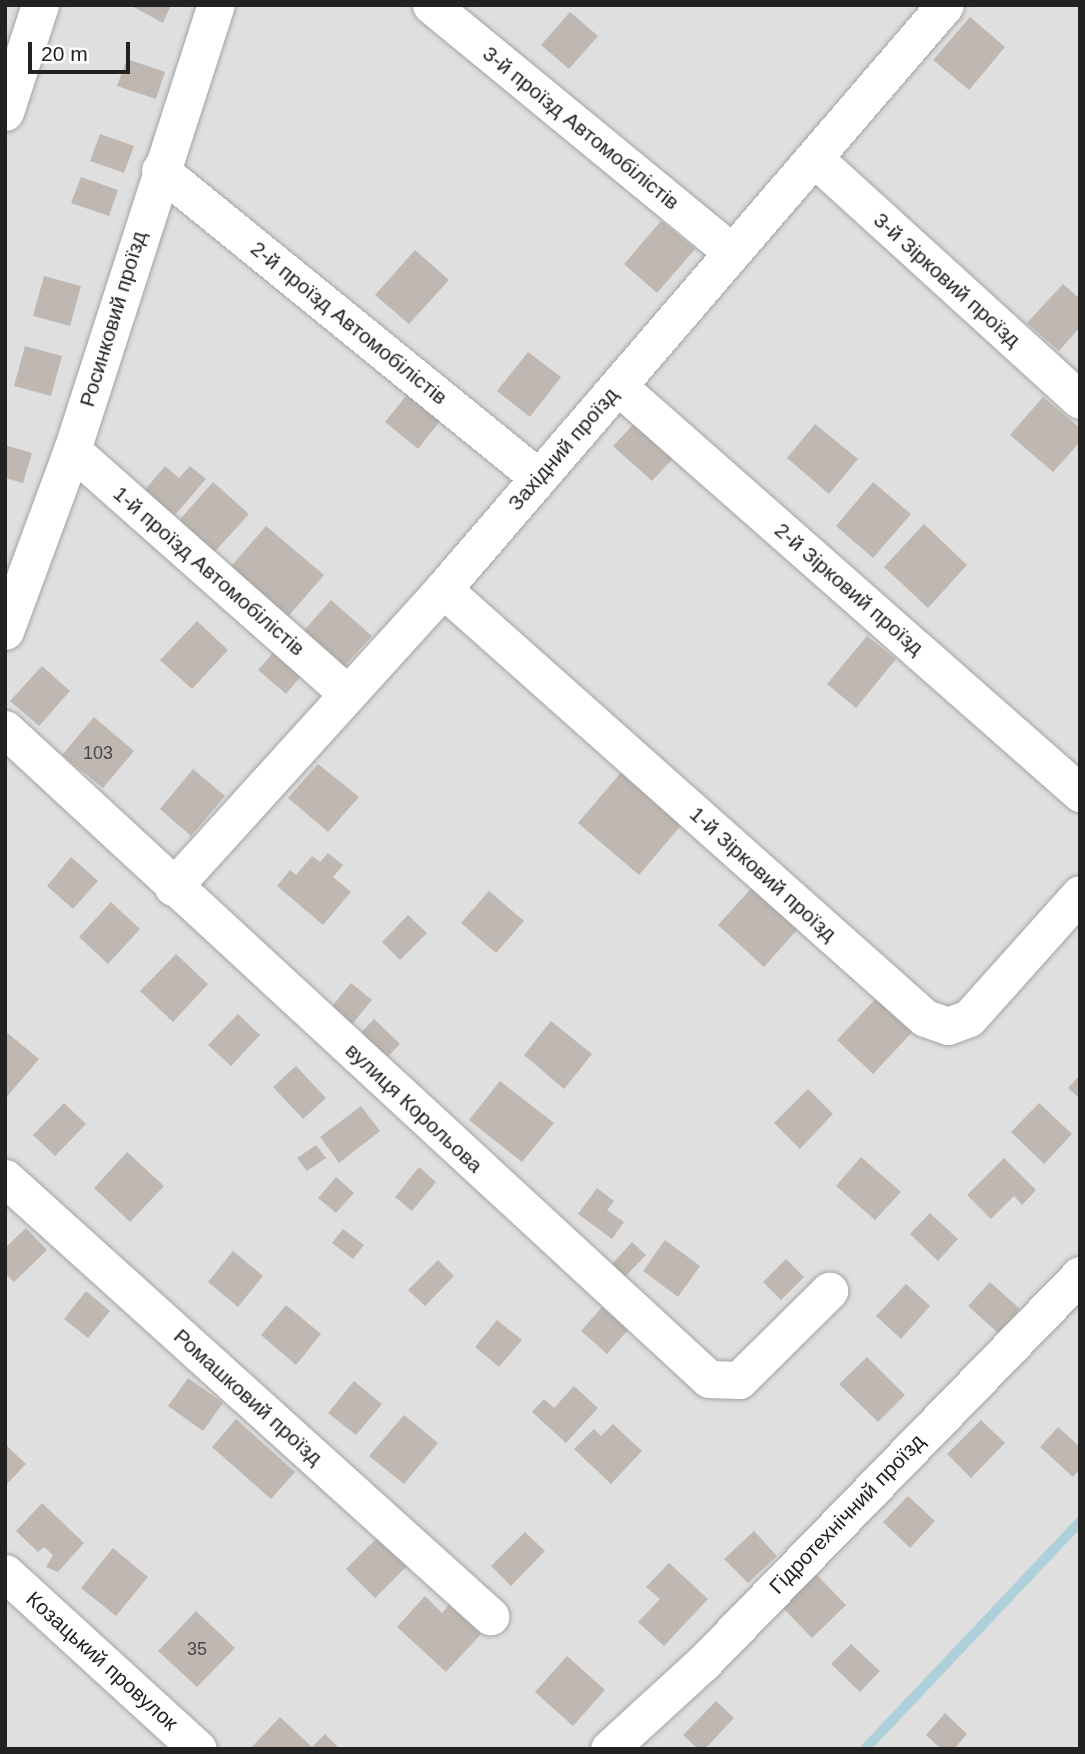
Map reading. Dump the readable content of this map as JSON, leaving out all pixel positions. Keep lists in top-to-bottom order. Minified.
{"streets":{"street":["3-й проїзд Автомобілістів","3-й Зірковий проїзд","Росинковий проїзд","2-й проїзд Автомобілістів","Західний проїзд","1-й проїзд Автомобілістів","2-й Зірковий проїзд","1-й Зірковий проїзд","вулиця Корольова","Ромашковий проїзд","Гідротехнічний проїзд","Козацький провулок"]},"crossings":[["3-й проїзд Автомобілістів","Західний проїзд"],["3-й Зірковий проїзд","Західний проїзд"],["Росинковий проїзд","2-й проїзд Автомобілістів"],["Росинковий проїзд","1-й проїзд Автомобілістів"],["2-й проїзд Автомобілістів","Західний проїзд"],["Західний проїзд","1-й проїзд Автомобілістів"],["Західний проїзд","2-й Зірковий проїзд"],["Західний проїзд","1-й Зірковий проїзд"],["Західний проїзд","вулиця Корольова"]],"house_numbers":["103","35"],"scale_bar":"20 m"}
